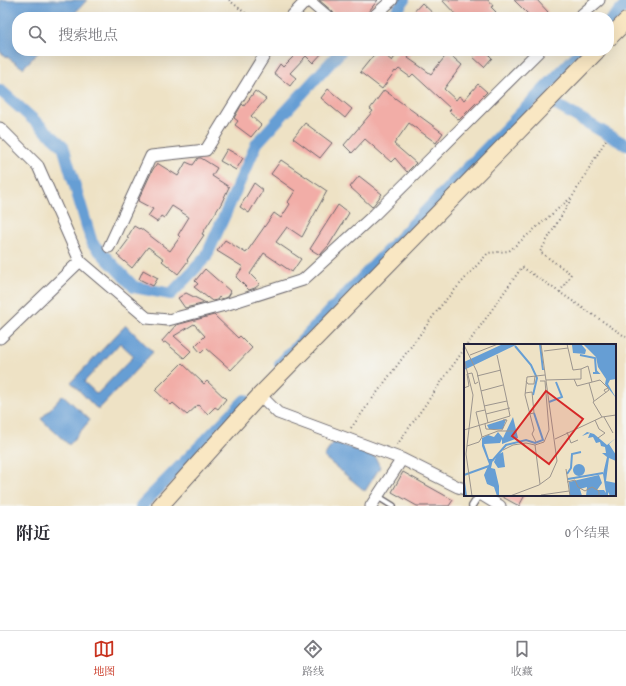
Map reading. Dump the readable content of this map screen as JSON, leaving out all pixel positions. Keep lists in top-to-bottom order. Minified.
{"page":{"search":"搜索地点","heading":["附近","0个结果"],"nav":["地图","路线","收藏"]}}
